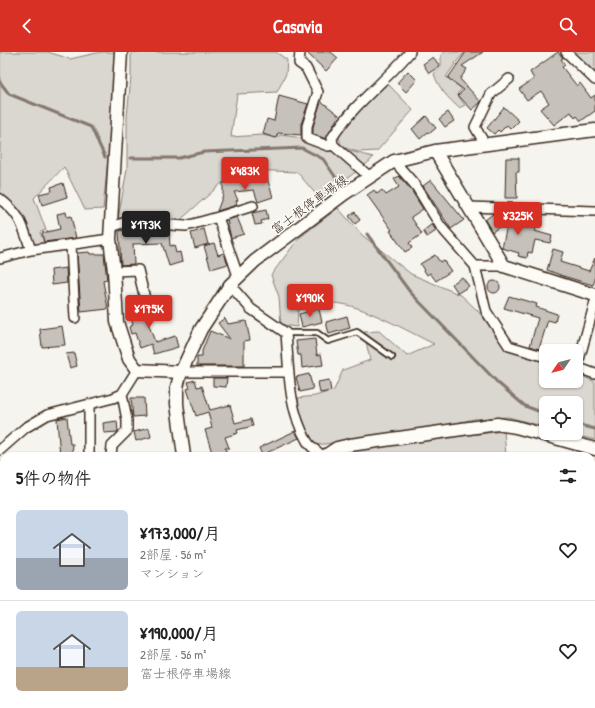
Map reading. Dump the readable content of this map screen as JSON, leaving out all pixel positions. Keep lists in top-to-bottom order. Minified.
{"streets":{"street":["富士根停車場線"]},"north":"bottom left","page":{"header":"Casavia","price":["¥483K","¥325K","¥173K","¥190K","¥175K"],"heading":"5件の物件","list":[{"name":"¥173,000/月","note":"2部屋 · 56 m² · マンション"},{"name":"¥190,000/月","note":"2部屋 · 56 m² · 富士根停車場線"}]}}
